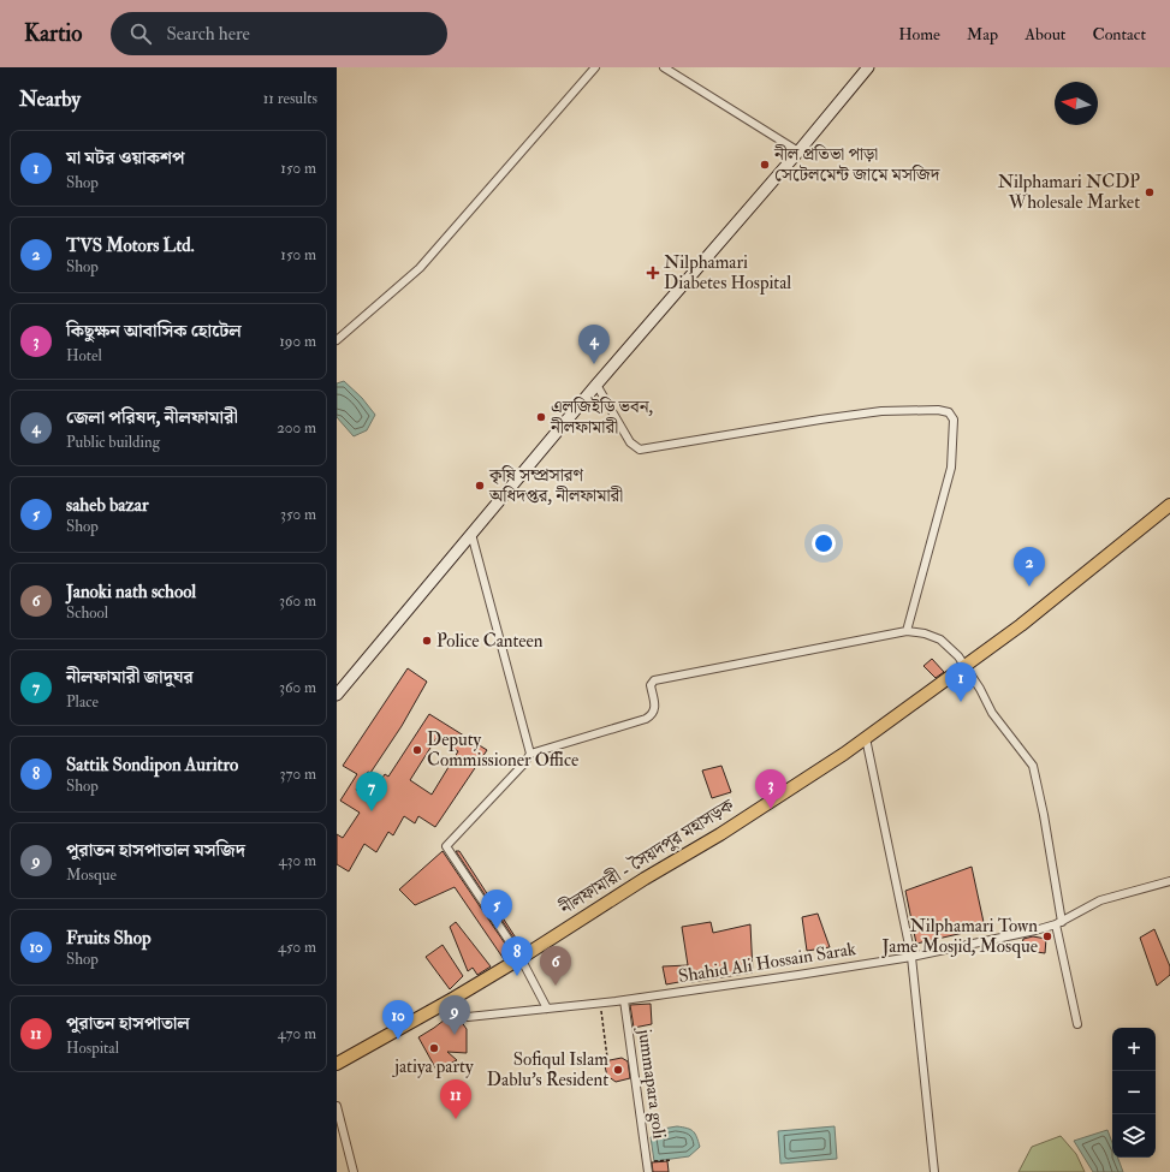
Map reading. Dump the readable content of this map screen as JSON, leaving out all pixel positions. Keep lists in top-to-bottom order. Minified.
{"streets":{"main road":["নীলফামারী - সৈয়দপুর মহাসড়ক"],"street":["Shahid Ali Hossain Sarak","jummapara goli"]},"crossings":[["নীলফামারী - সৈয়দপুর মহাসড়ক","Shahid Ali Hossain Sarak"],["Shahid Ali Hossain Sarak","jummapara goli"]],"places":{"other":["নীল প্রতিভা পাড়া সেটেলমেন্ট জামে মসজিদ","Nilphamari NCDP Wholesale Market","এলজিইডি ভবন, নীলফামারী","কৃষি সম্প্রসারণ অধিদপ্তর, নীলফামারী","Police Canteen","Deputy Commissioner Office","Nilphamari Town Jame Mosjid, Mosque","jatiya party","Sofiqul Islam Dablu's Resident"],"health":["Nilphamari Diabetes Hospital"]},"north":"left","page":{"header":"Kartio","search":"Search here","nav":["Home","Map","About","Contact"],"heading":["Nearby","11 results"],"list":[{"mark":"1","name":"মা মটর ওয়াকশপ","note":"Shop","value":"150 m"},{"mark":"2","name":"TVS Motors Ltd.","note":"Shop","value":"150 m"},{"mark":"3","name":"কিছুক্ষন আবাসিক হোটেল","note":"Hotel","value":"190 m"},{"mark":"4","name":"জেলা পরিষদ, নীলফামারী","note":"Public building","value":"200 m"},{"mark":"5","name":"saheb bazar","note":"Shop","value":"350 m"},{"mark":"6","name":"Janoki nath school","note":"School","value":"360 m"},{"mark":"7","name":"নীলফামারী জাদুঘর","note":"Place","value":"360 m"},{"mark":"8","name":"Sattik Sondipon Auritro","note":"Shop","value":"370 m"},{"mark":"9","name":"পুরাতন হাসপাতাল মসজিদ","note":"Mosque","value":"430 m"},{"mark":"10","name":"Fruits Shop","note":"Shop","value":"450 m"},{"mark":"11","name":"পুরাতন হাসপাতাল","note":"Hospital","value":"470 m"}],"pins":["4","2","1","3","7","5","8","6","9","10","11"],"map_buttons":["+","−"]}}
